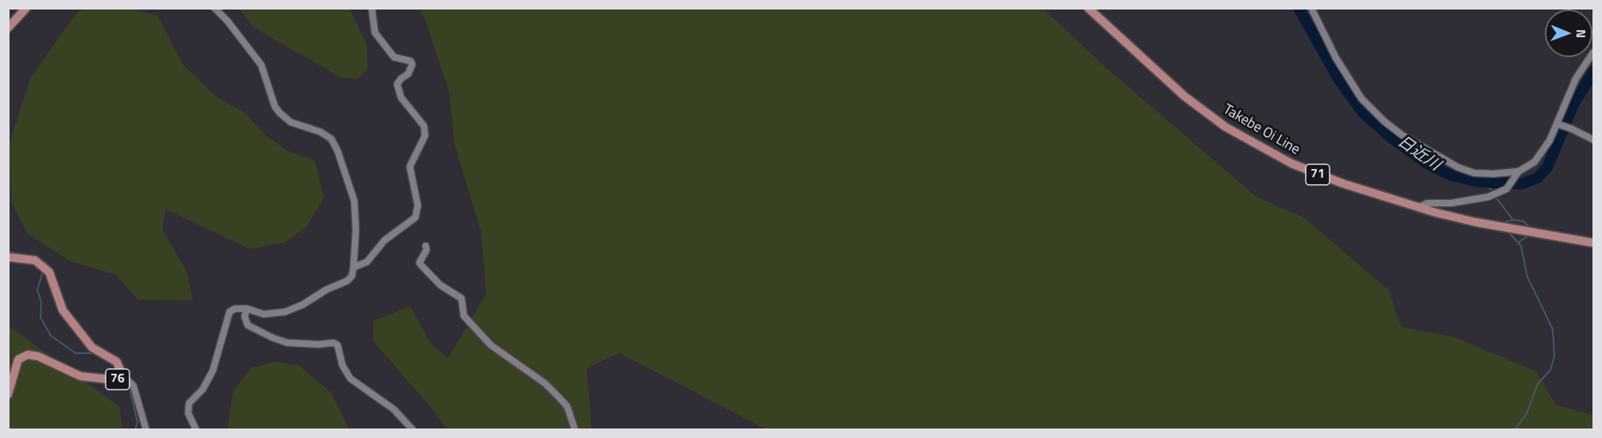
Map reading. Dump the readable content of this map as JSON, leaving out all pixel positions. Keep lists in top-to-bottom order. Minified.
{"streets":{"main road":["Takebe Oi Line","71","76"]},"water":["日近川"],"north":"right"}
